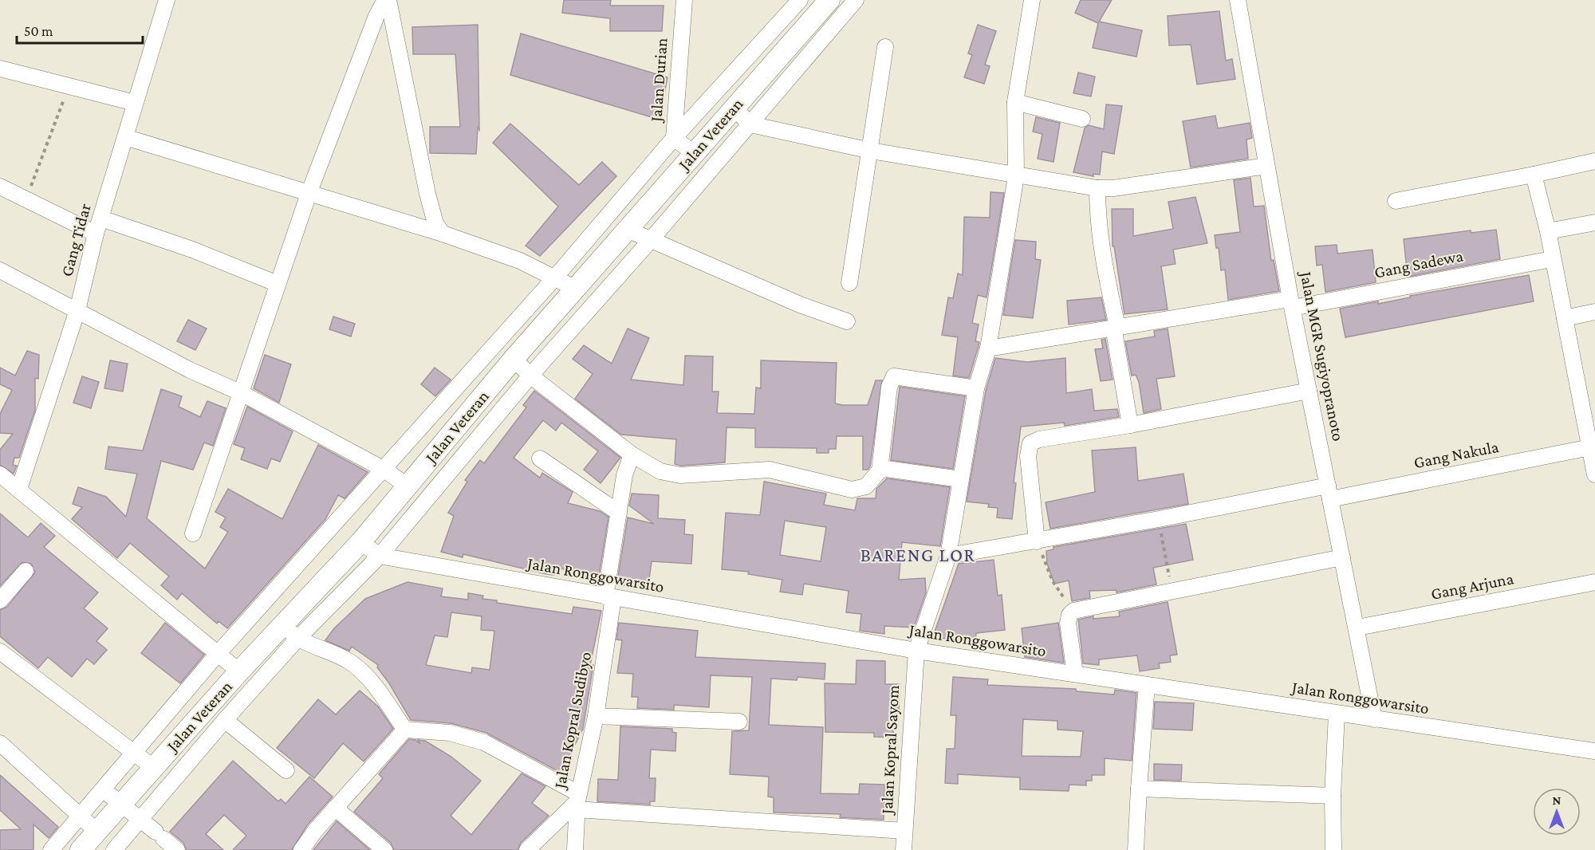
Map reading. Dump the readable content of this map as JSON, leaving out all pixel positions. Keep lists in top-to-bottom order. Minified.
{"streets":{"main road":["Jalan Veteran"],"street":["Jalan Durian","Gang Tidar","Gang Sadewa","Jalan MGR Sugiyopranoto","Gang Nakula","Jalan Ronggowarsito","Gang Arjuna","Jalan Kopral Sudibyo","Jalan Kopral Sayom"]},"crossings":[["Jalan Durian","Jalan Veteran"],["Jalan Veteran","Jalan Ronggowarsito"],["Gang Sadewa","Jalan MGR Sugiyopranoto"],["Gang Sadewa","Jalan Kopral Sayom"],["Jalan MGR Sugiyopranoto","Gang Nakula"],["Jalan MGR Sugiyopranoto","Jalan Ronggowarsito"],["Jalan MGR Sugiyopranoto","Gang Arjuna"],["Gang Nakula","Jalan Kopral Sayom"],["Jalan Ronggowarsito","Jalan Kopral Sudibyo"],["Jalan Ronggowarsito","Jalan Kopral Sayom"]],"districts":["BARENG LOR"],"scale_bar":"50 m","north":"top"}
